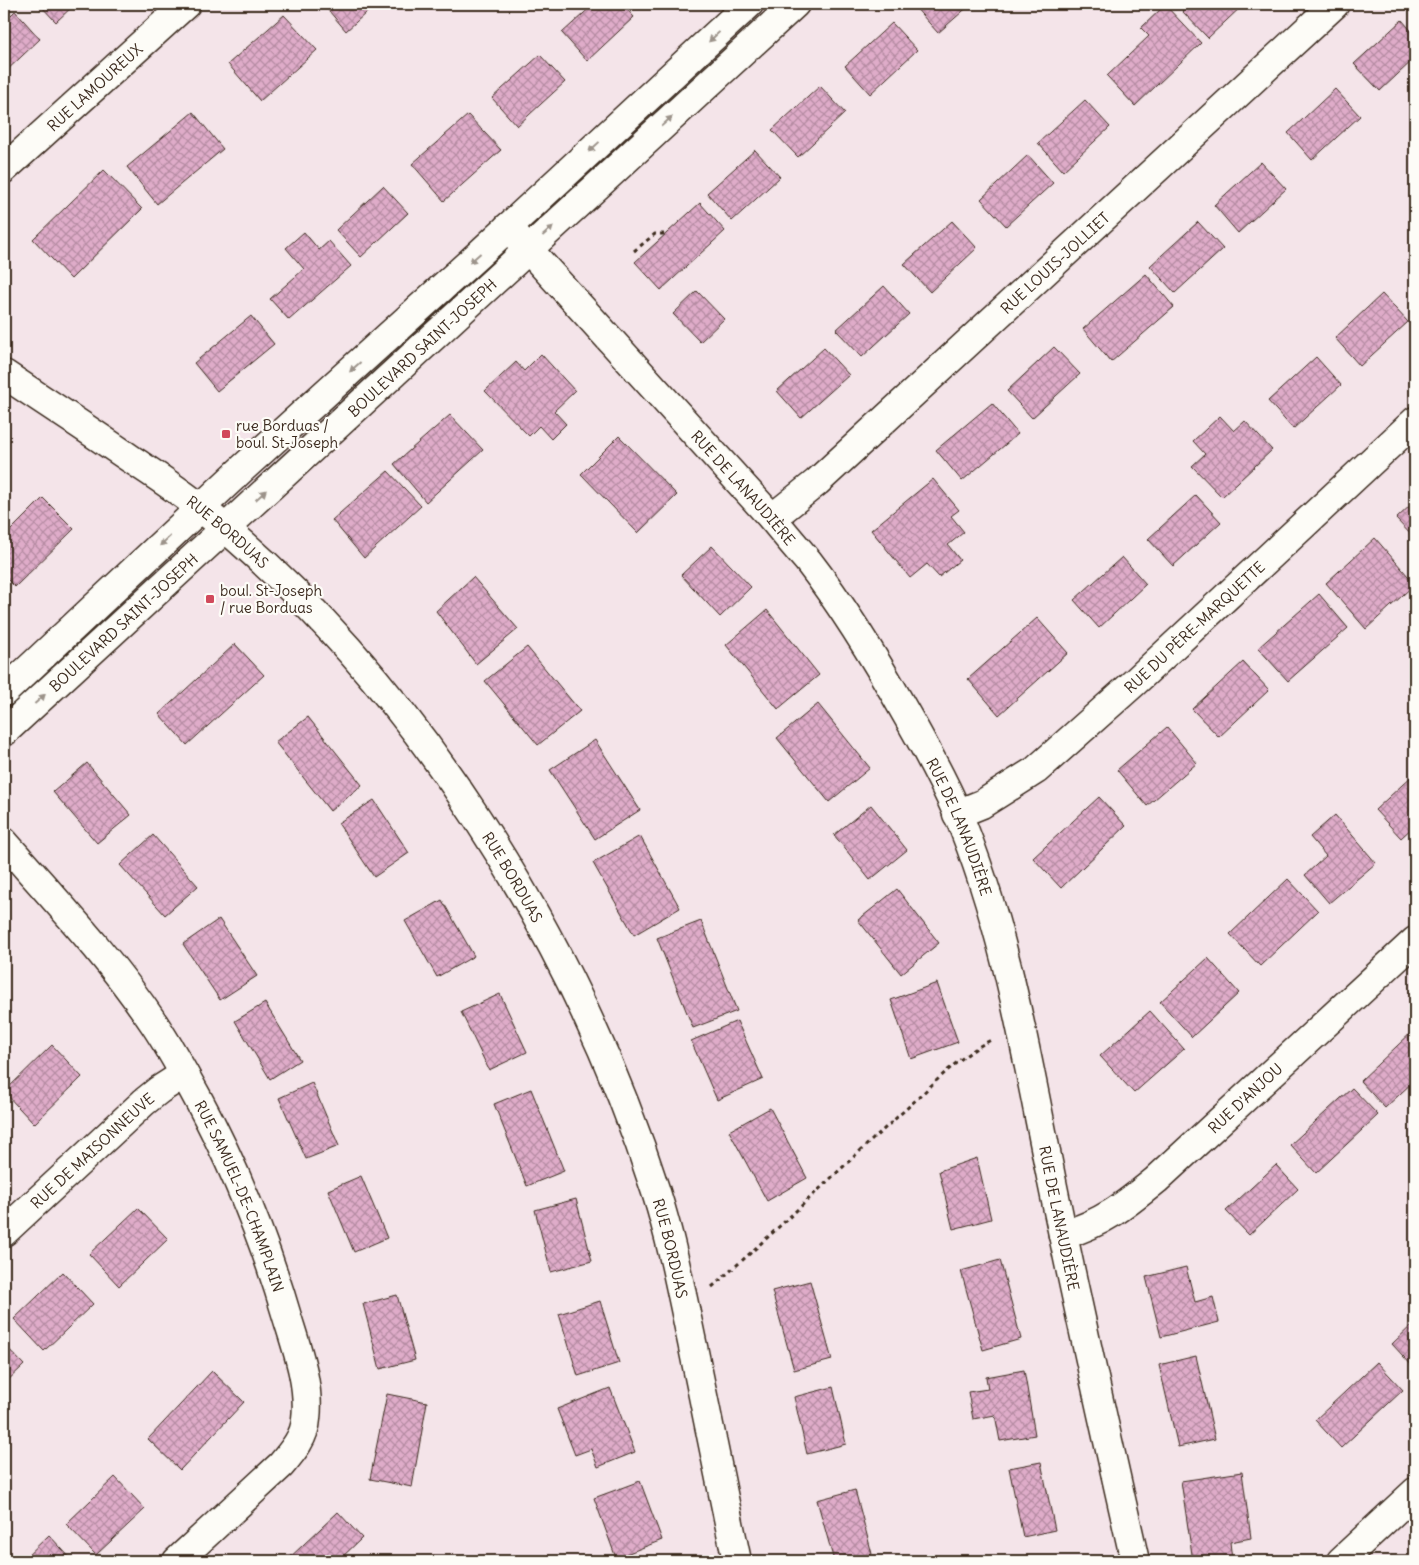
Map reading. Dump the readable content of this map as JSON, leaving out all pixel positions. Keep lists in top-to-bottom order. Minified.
{"streets":{"street":["RUE LAMOUREUX","RUE LOUIS-JOLLIET","BOULEVARD SAINT-JOSEPH","RUE DE LANAUDIÈRE","RUE BORDUAS","RUE DU PÈRE-MARQUETTE","RUE D'ANJOU","RUE DE MAISONNEUVE","RUE SAMUEL-DE-CHAMPLAIN"]},"crossings":[["RUE LOUIS-JOLLIET","RUE DE LANAUDIÈRE"],["BOULEVARD SAINT-JOSEPH","RUE DE LANAUDIÈRE"],["BOULEVARD SAINT-JOSEPH","RUE BORDUAS"],["RUE DE LANAUDIÈRE","RUE DU PÈRE-MARQUETTE"],["RUE DE LANAUDIÈRE","RUE D'ANJOU"],["RUE DE MAISONNEUVE","RUE SAMUEL-DE-CHAMPLAIN"]],"places":{"transit":["rue Borduas / boul. St-Joseph","boul. St-Joseph / rue Borduas"]}}
